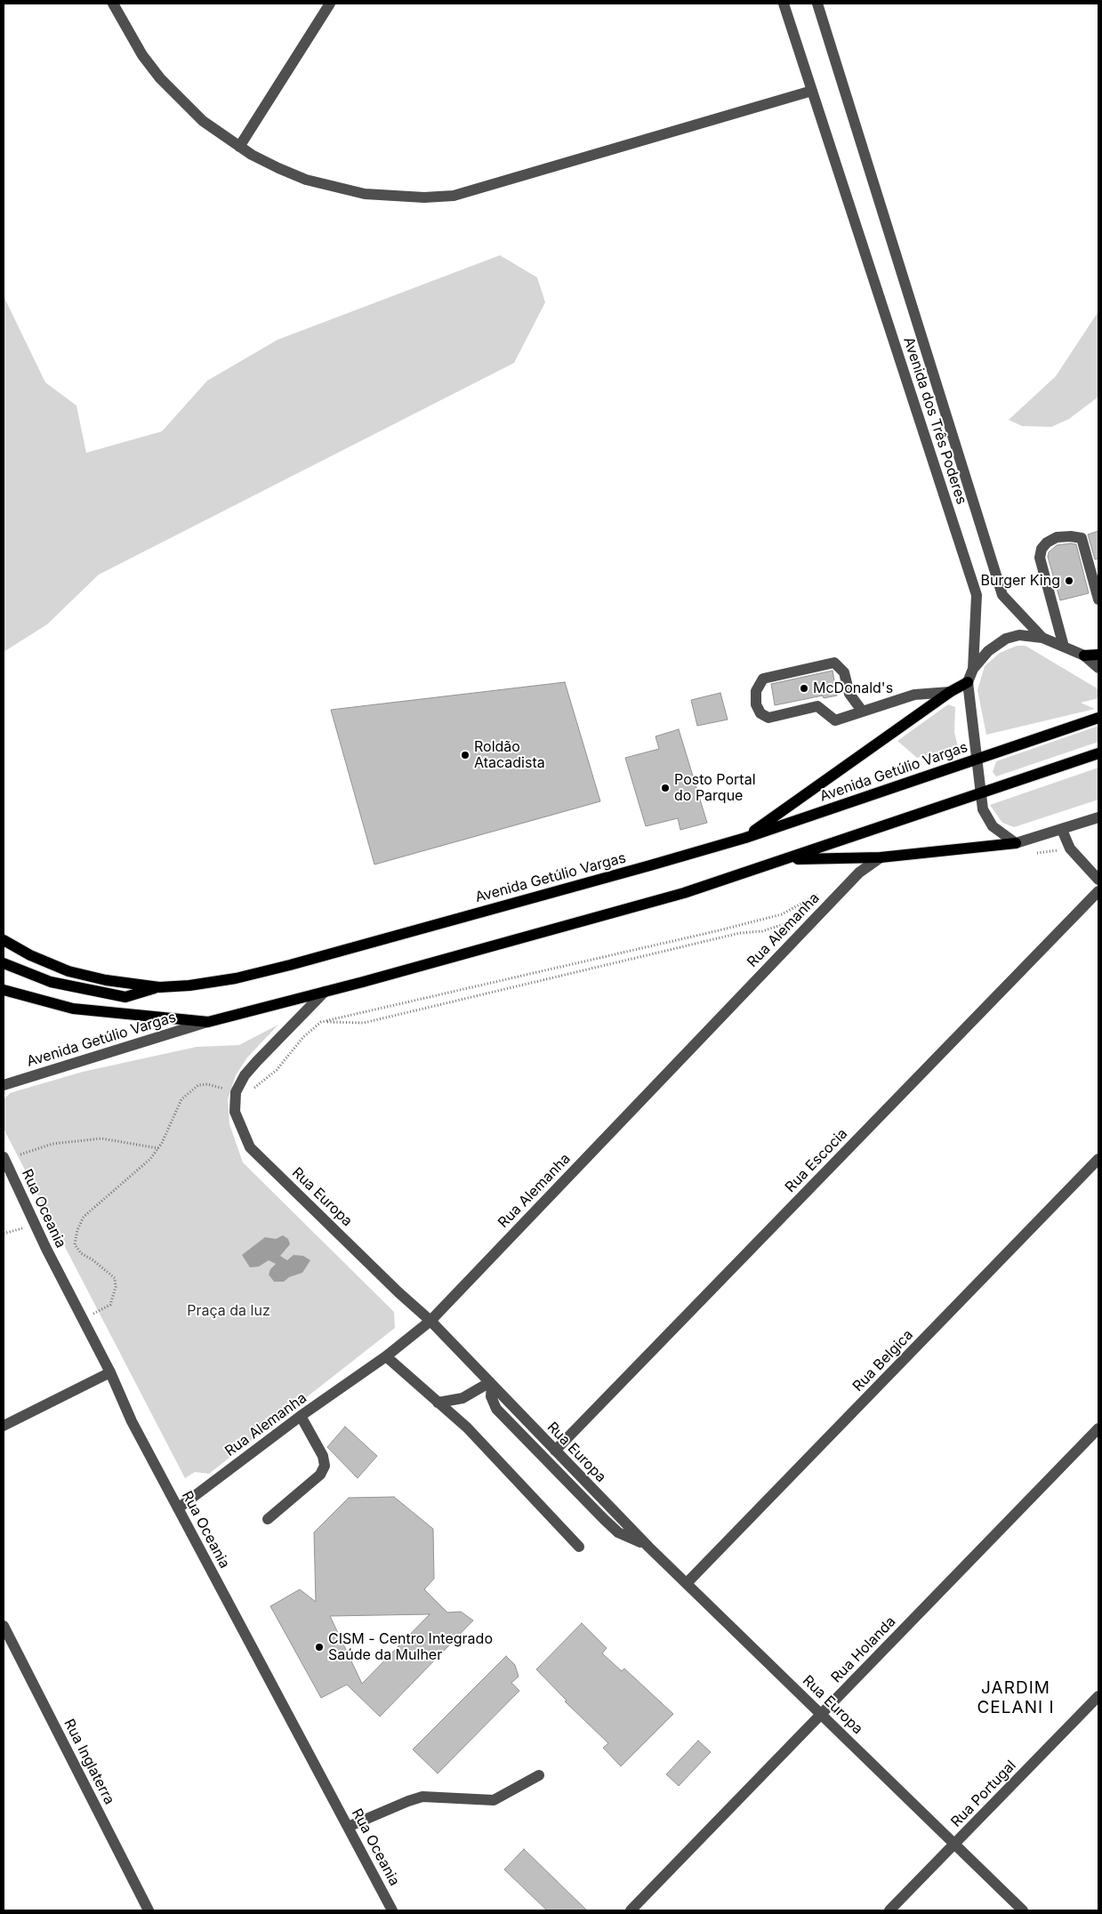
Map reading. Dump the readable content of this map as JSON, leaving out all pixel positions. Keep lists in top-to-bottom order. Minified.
{"streets":{"main road":["Avenida Getúlio Vargas"],"street":["Avenida dos Três Poderes","Rua Alemanha","Rua Escocia","Rua Europa","Rua Oceania","Rua Belgica","Rua Holanda","Rua Inglaterra","Rua Portugal"]},"crossings":[["Avenida dos Três Poderes","Avenida Getúlio Vargas"],["Avenida Getúlio Vargas","Rua Europa"],["Rua Alemanha","Rua Europa"],["Rua Alemanha","Rua Oceania"],["Rua Escocia","Rua Europa"],["Rua Europa","Rua Belgica"],["Rua Europa","Rua Holanda"],["Rua Europa","Rua Portugal"]],"districts":["JARDIM CELANI I"],"parks":["Praça da luz"],"places":["Burger King","McDonald's","Roldão Atacadista","Posto Portal do Parque","CISM - Centro Integrado Saúde da Mulher"]}
